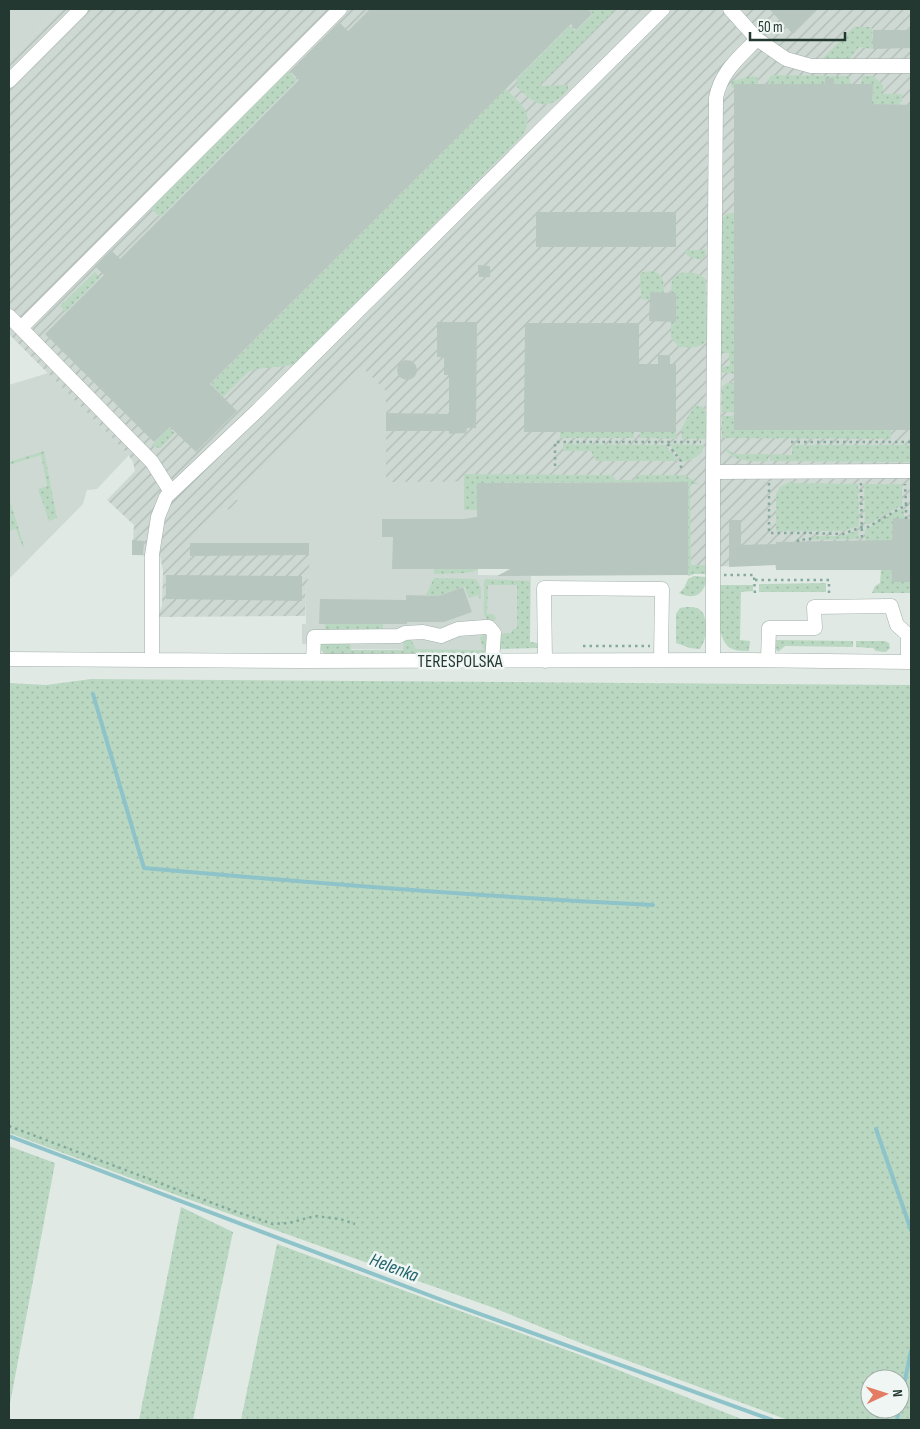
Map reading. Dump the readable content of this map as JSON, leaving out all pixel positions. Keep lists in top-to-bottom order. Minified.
{"streets":{"street":["TERESPOLSKA"]},"water":["Helenka"],"scale_bar":"50 m","north":"right"}
